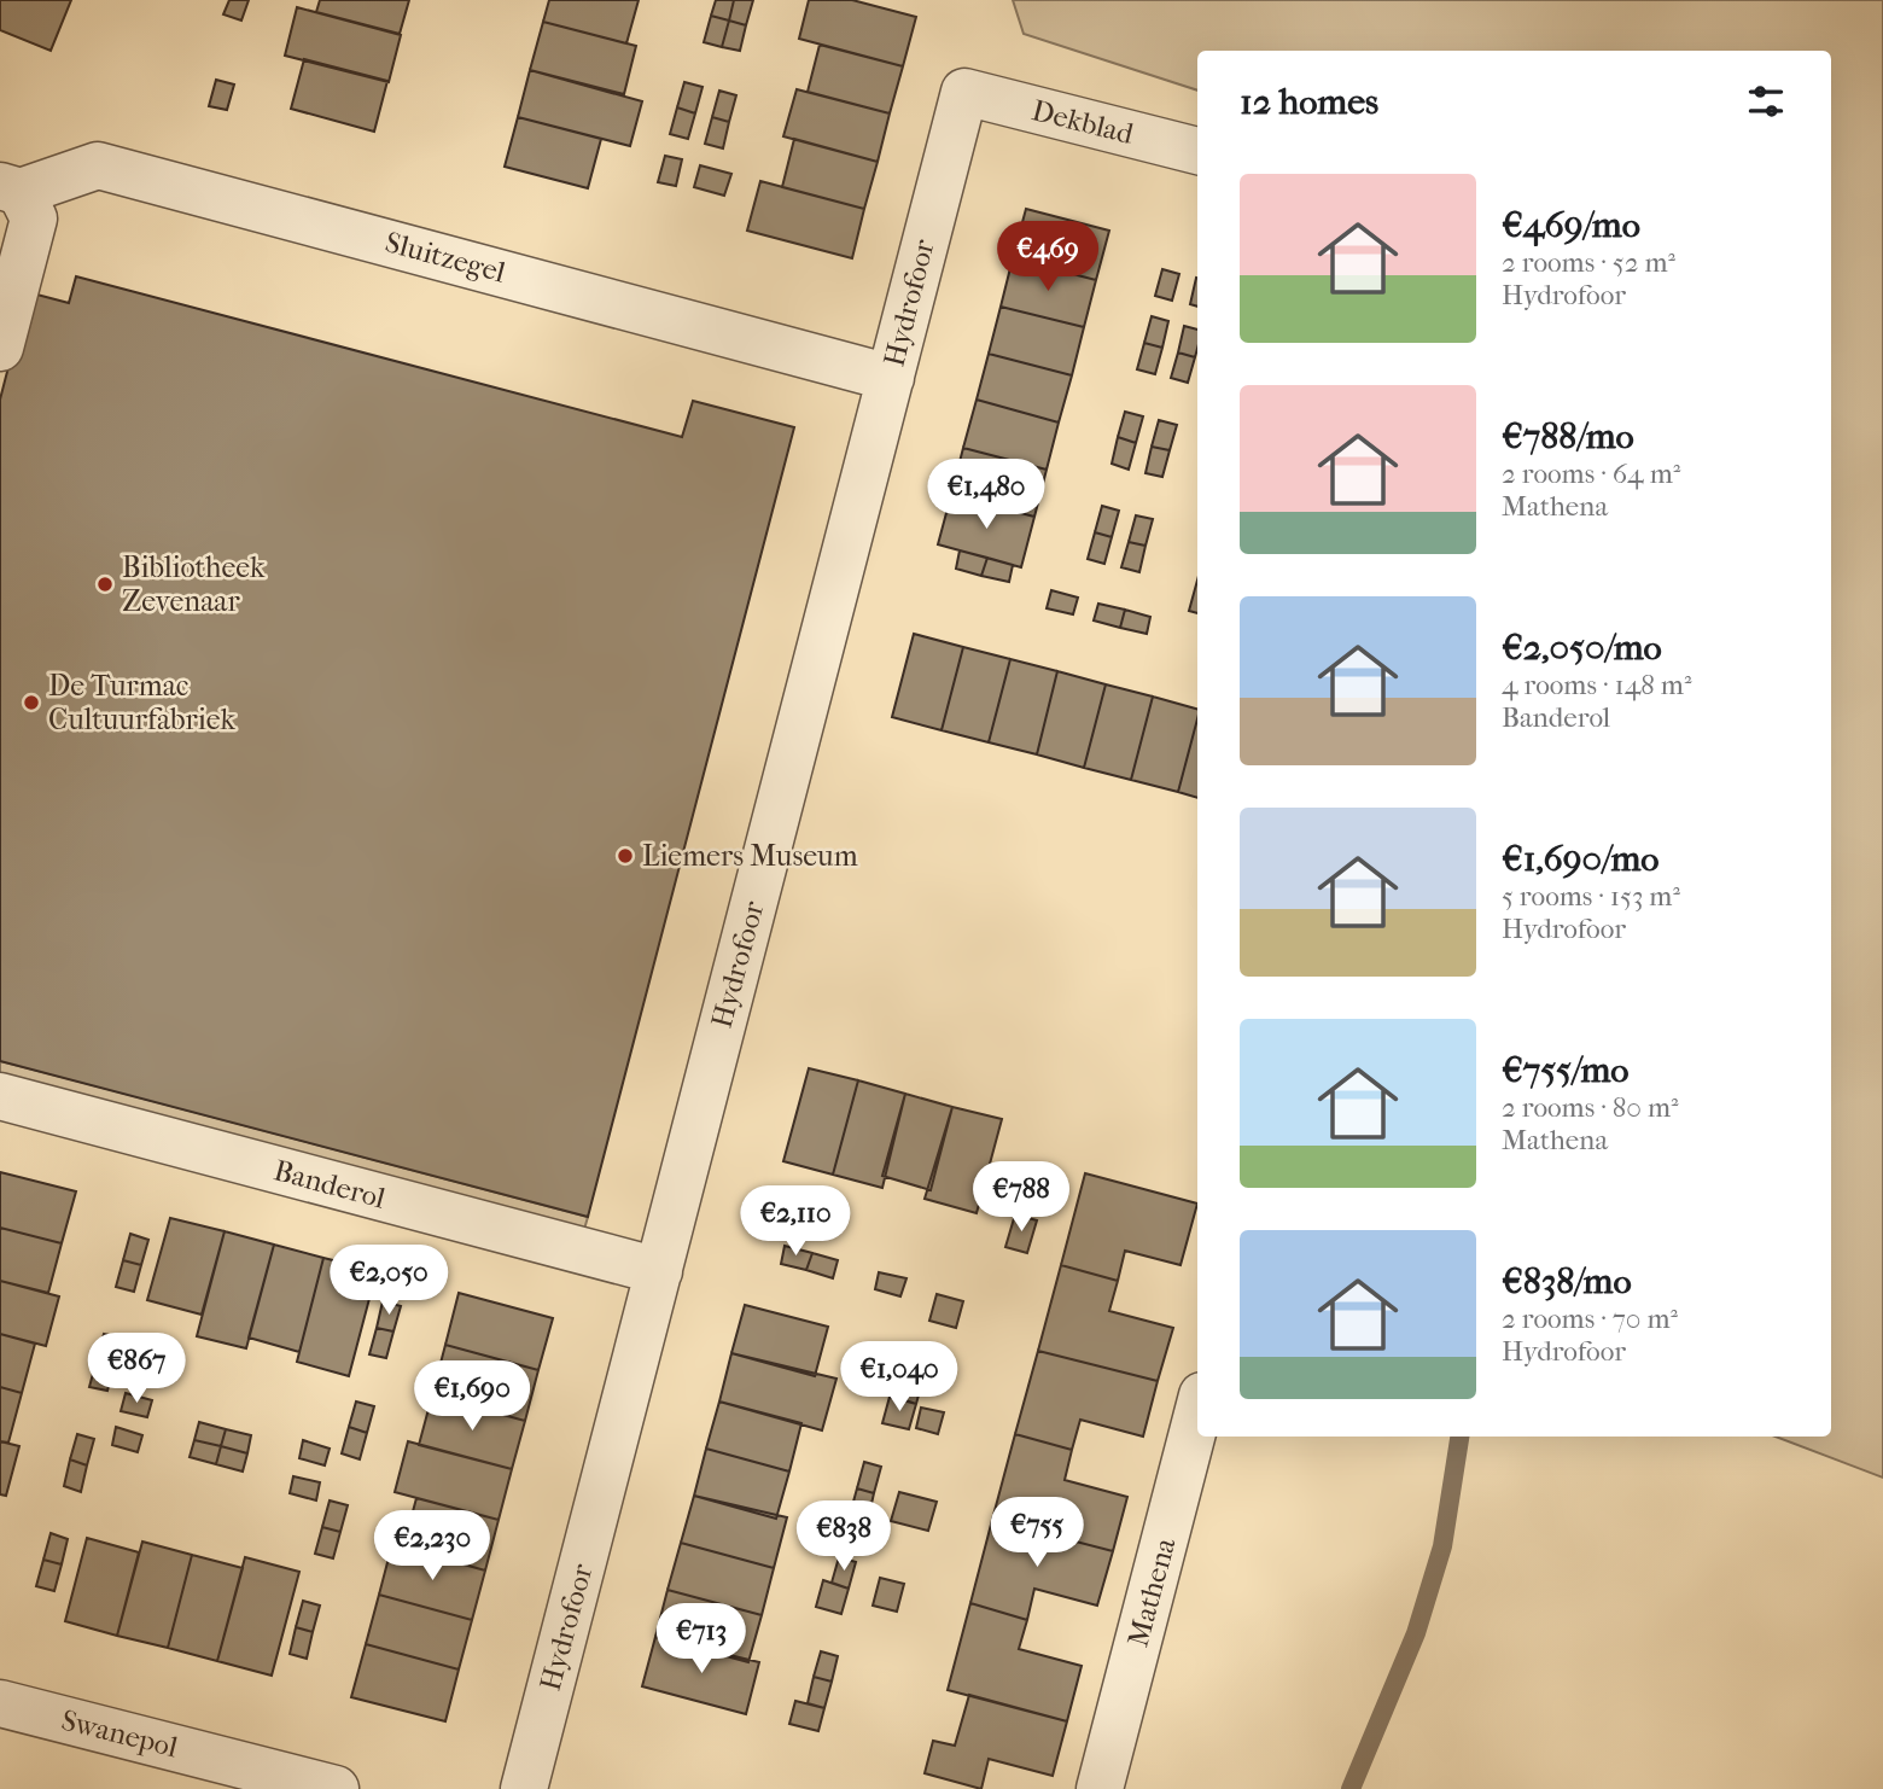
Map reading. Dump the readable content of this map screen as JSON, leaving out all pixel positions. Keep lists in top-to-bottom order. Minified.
{"streets":{"street":["Dekblad","Sluitzegel","Hydrofoor","Banderol","Mathena","Swanepol"]},"crossings":[["Dekblad","Hydrofoor"],["Sluitzegel","Hydrofoor"],["Hydrofoor","Banderol"]],"places":["Bibliotheek Zevenaar","De Turmac Cultuurfabriek","Liemers Museum"],"page":{"heading":"12 homes","list":[{"name":"€469/mo","note":"2 rooms · 52 m² · Hydrofoor"},{"name":"€788/mo","note":"2 rooms · 64 m² · Mathena"},{"name":"€2,050/mo","note":"4 rooms · 148 m² · Banderol"},{"name":"€1,690/mo","note":"5 rooms · 153 m² · Hydrofoor"},{"name":"€755/mo","note":"2 rooms · 80 m² · Mathena"},{"name":"€838/mo","note":"2 rooms · 70 m² · Hydrofoor"}],"price":["€469","€1,480","€788","€2,110","€2,050","€867","€1,040","€1,690","€755","€838","€2,230","€713"]}}
